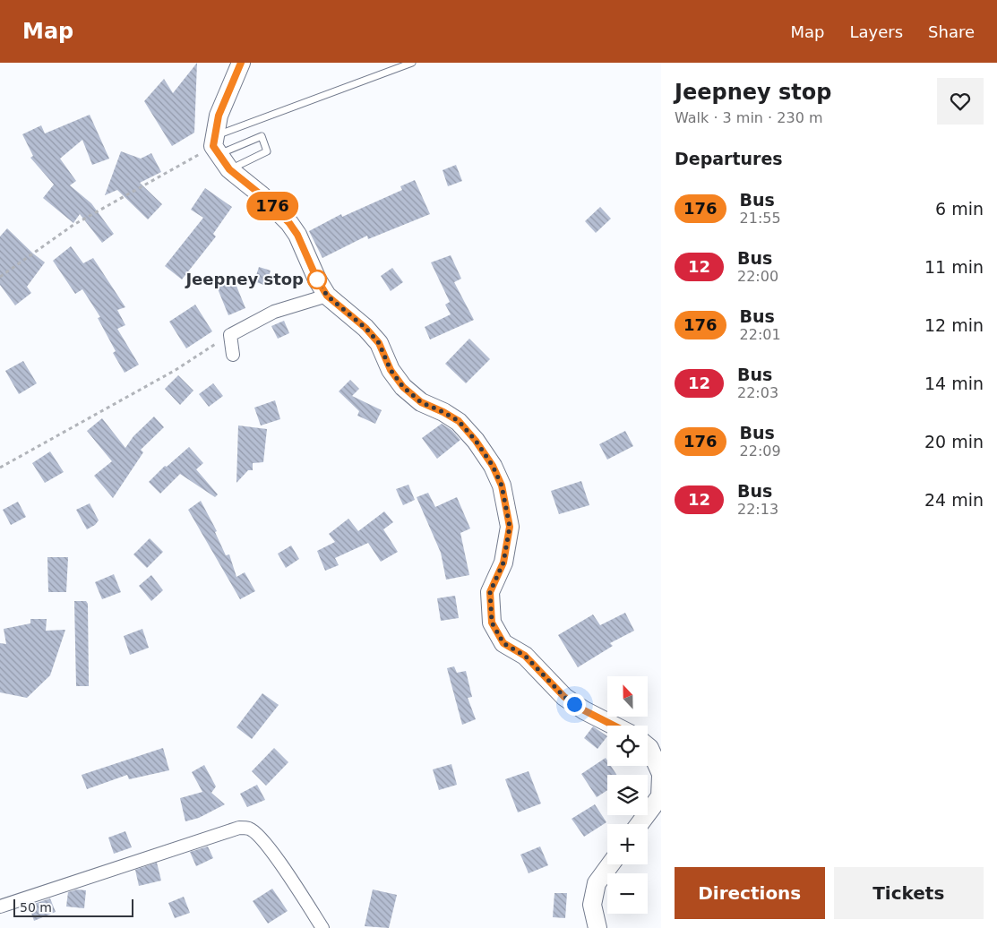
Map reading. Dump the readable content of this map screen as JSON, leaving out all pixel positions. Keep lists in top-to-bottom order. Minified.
{"places":["Jeepney stop"],"lines":["bus line 176"],"scale_bar":"50 m","north":"top","page":{"header":"Map","nav":["Map","Layers","Share"],"on_map":"176","heading":[["Jeepney stop","Walk · 3 min · 230 m"],"Departures"],"list":[{"mark":"176","name":"Bus","note":"21:55","value":"6 min"},{"mark":"12","name":"Bus","note":"22:00","value":"11 min"},{"mark":"176","name":"Bus","note":"22:01","value":"12 min"},{"mark":"12","name":"Bus","note":"22:03","value":"14 min"},{"mark":"176","name":"Bus","note":"22:09","value":"20 min"},{"mark":"12","name":"Bus","note":"22:13","value":"24 min"}],"map_buttons":["+","−"],"buttons":["Directions","Tickets"],"scale":"50 m"}}
